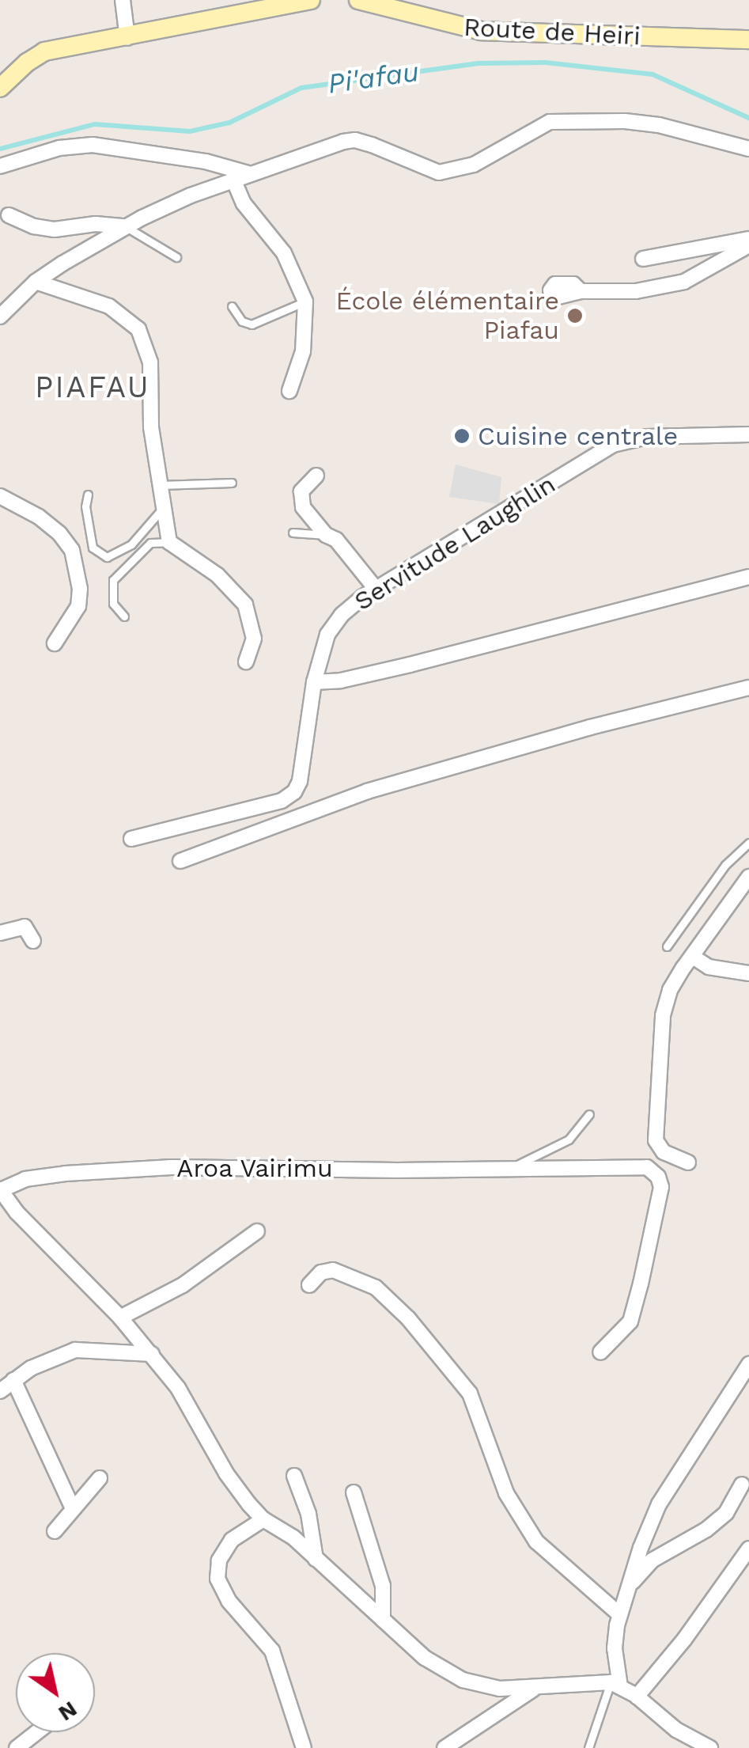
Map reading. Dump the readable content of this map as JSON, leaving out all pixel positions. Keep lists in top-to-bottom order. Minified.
{"streets":{"main road":["Route de Heiri"],"street":["Servitude Laughlin","Aroa Vairimu"]},"districts":["PIAFAU"],"water":["Pi'afau"],"places":["École élémentaire Piafau","Cuisine centrale"],"north":"bottom right"}
